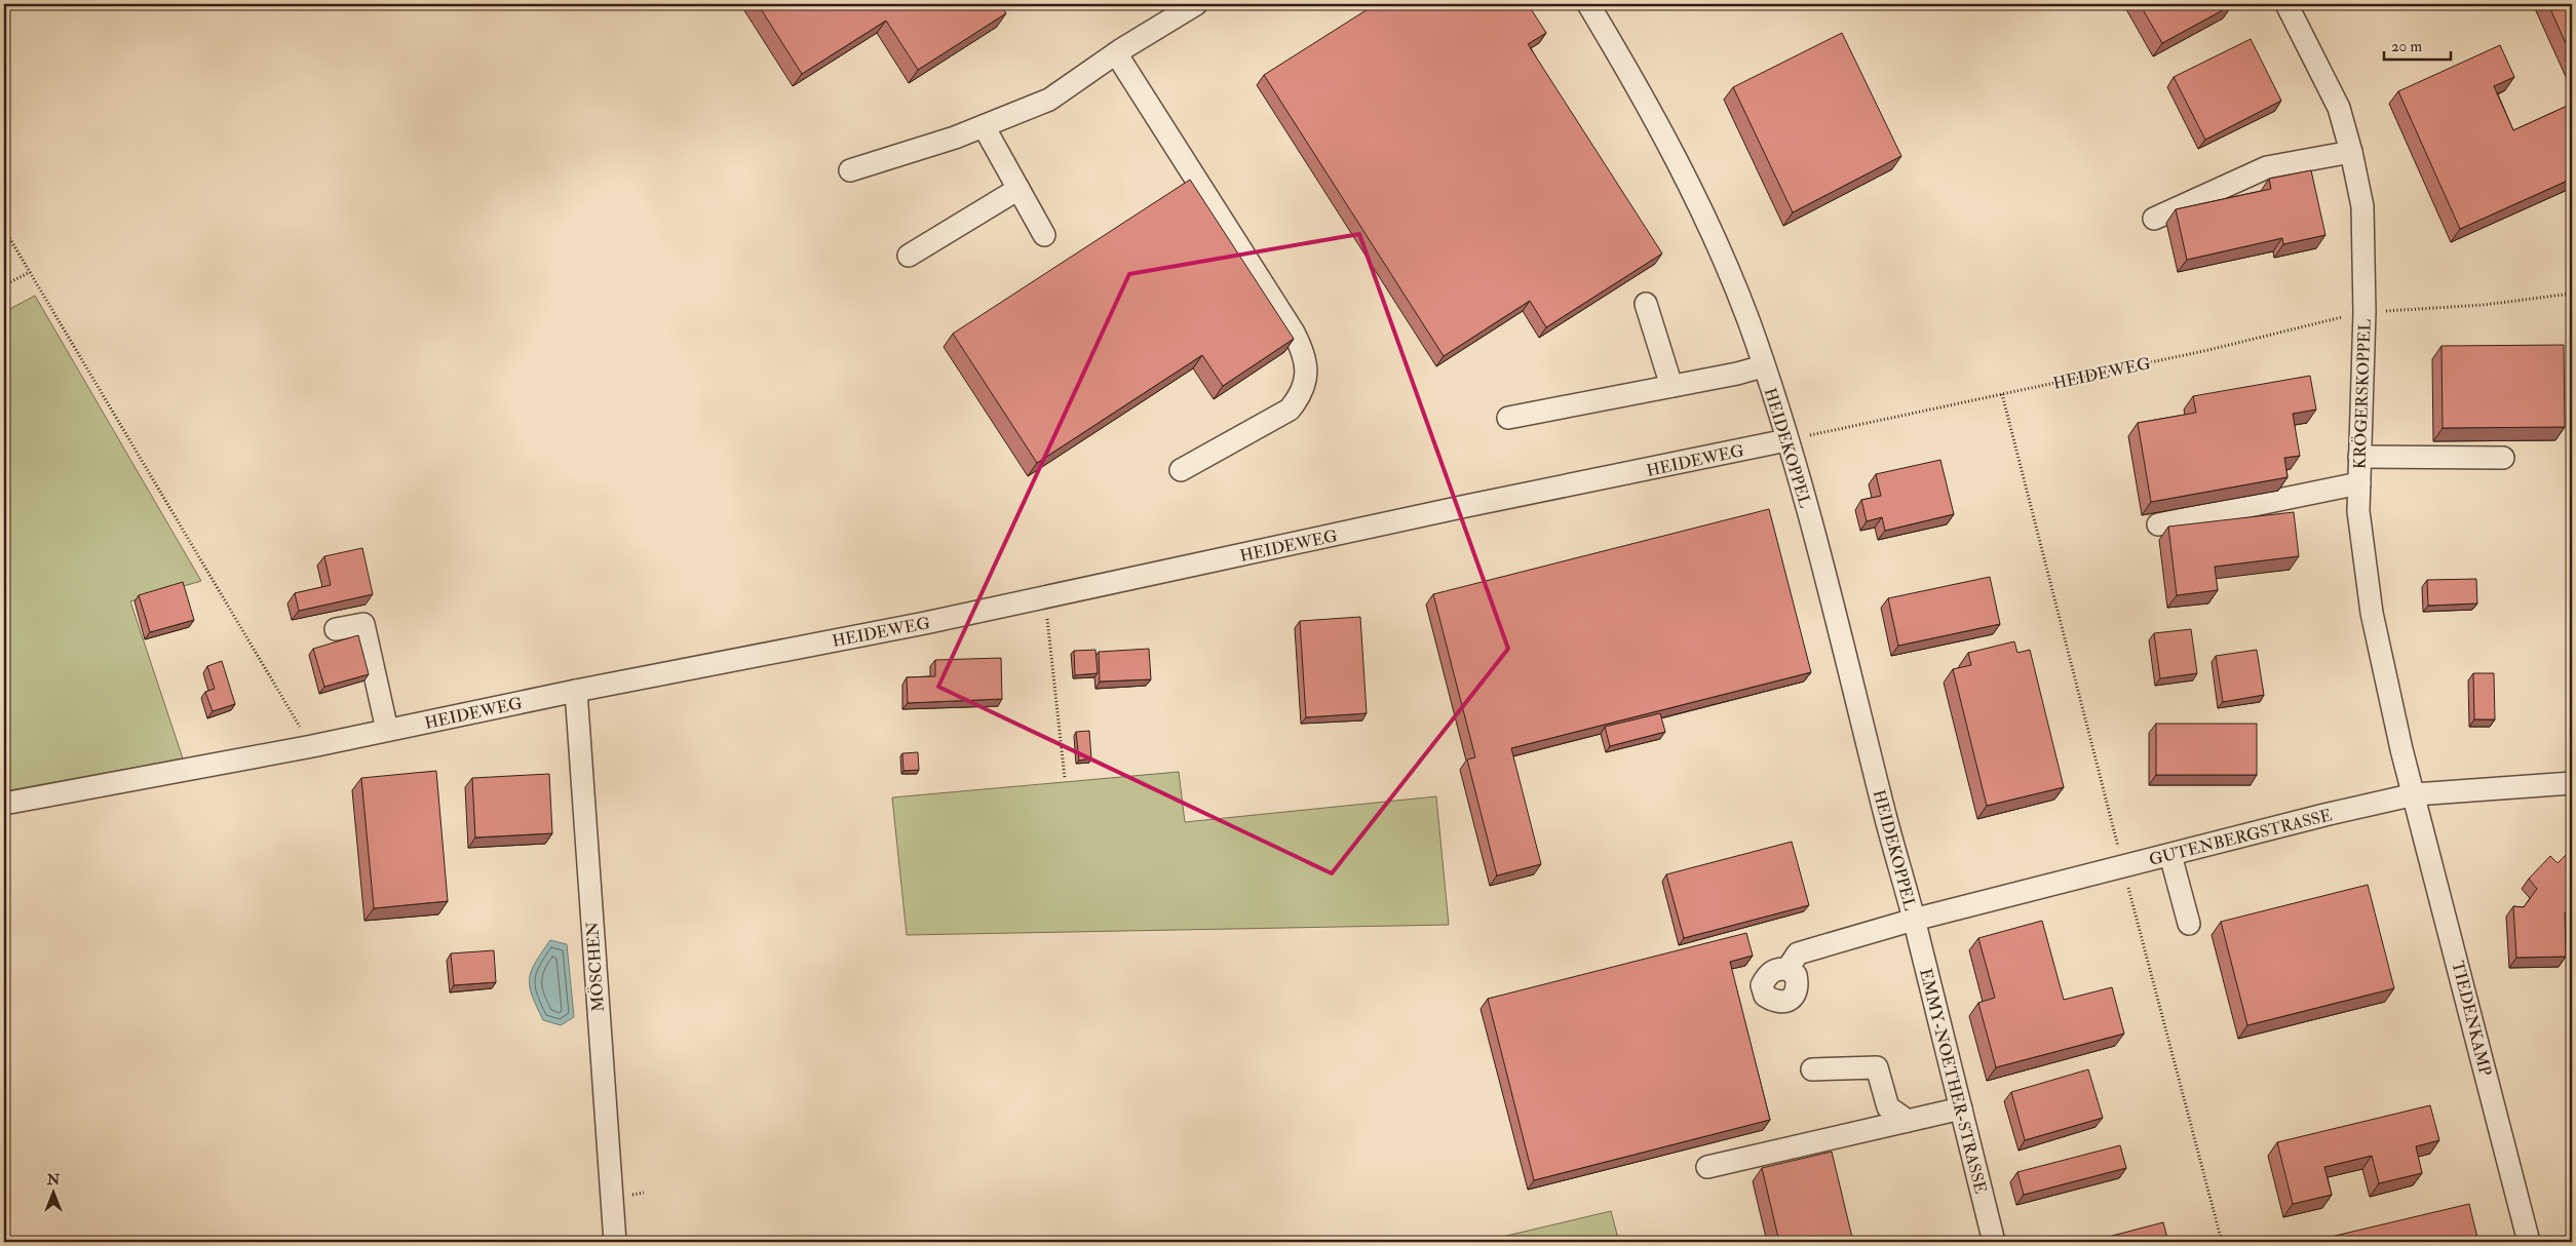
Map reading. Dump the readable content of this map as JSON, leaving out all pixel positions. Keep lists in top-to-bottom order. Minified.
{"streets":{"street":["HEIDEWEG","KRÖGERSKOPPEL","HEIDEKOPPEL","GUTENBERGSTRASSE","MÖSCHEN","TIEDENKAMP","EMMY-NOETHER-STRASSE"]},"crossings":[["HEIDEWEG","KRÖGERSKOPPEL"],["HEIDEWEG","HEIDEKOPPEL"],["HEIDEWEG","MÖSCHEN"],["KRÖGERSKOPPEL","GUTENBERGSTRASSE"],["KRÖGERSKOPPEL","TIEDENKAMP"],["HEIDEKOPPEL","GUTENBERGSTRASSE"],["HEIDEKOPPEL","EMMY-NOETHER-STRASSE"],["GUTENBERGSTRASSE","TIEDENKAMP"],["GUTENBERGSTRASSE","EMMY-NOETHER-STRASSE"]],"scale_bar":"20 m","north":"top"}
